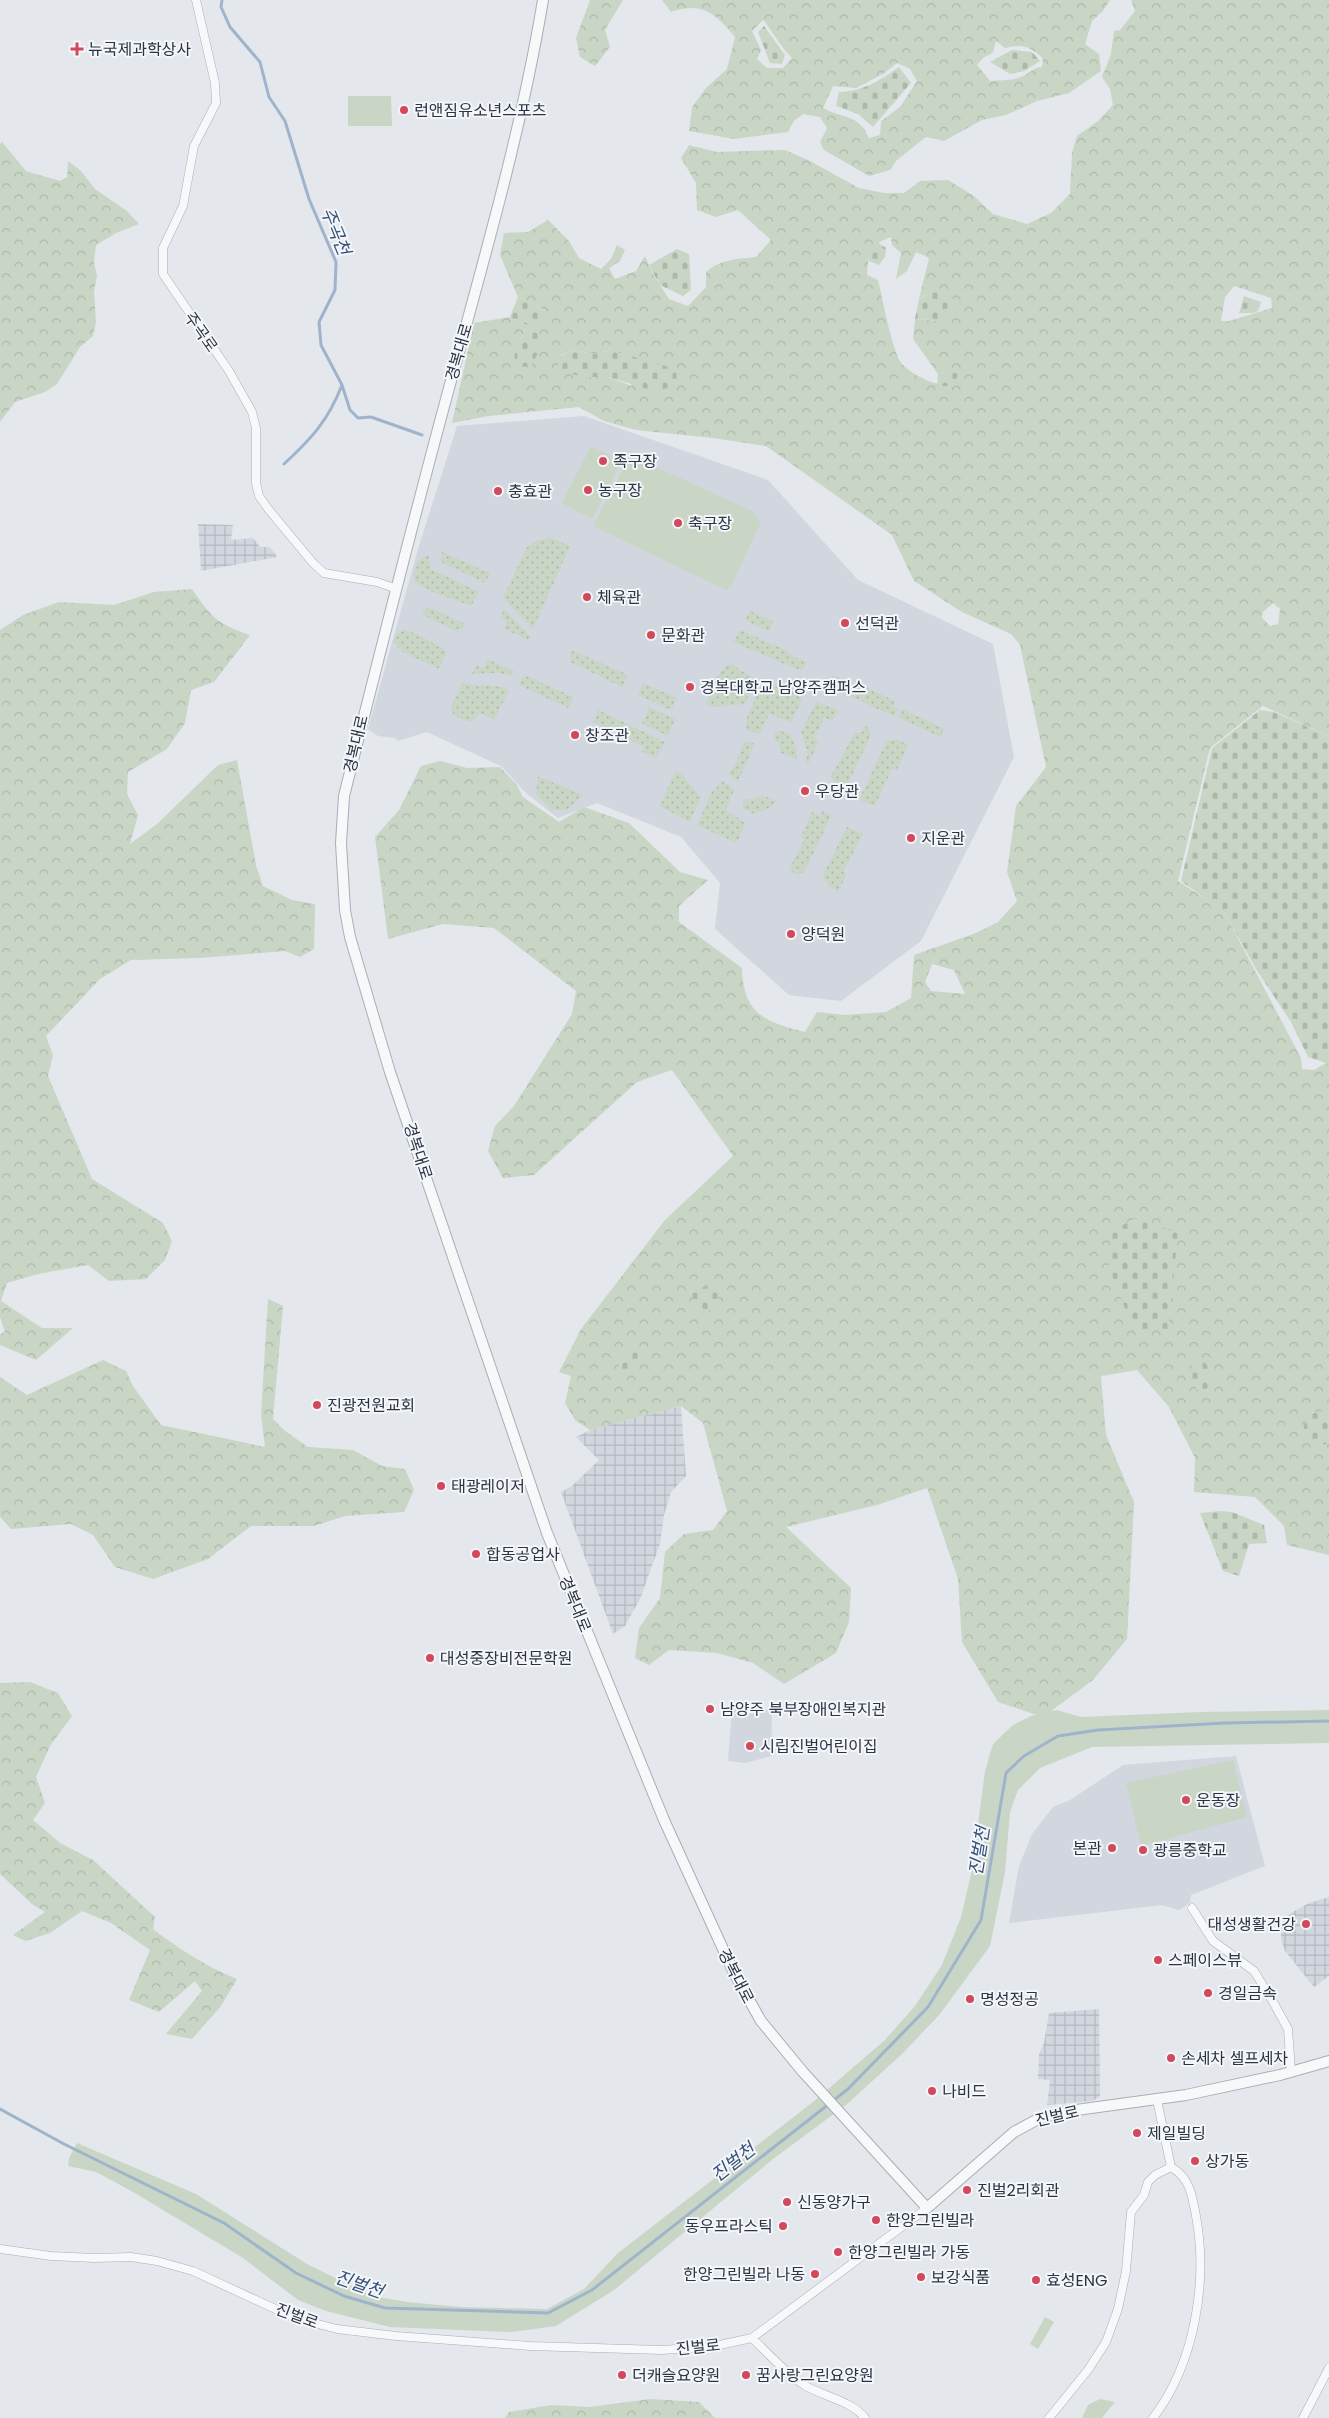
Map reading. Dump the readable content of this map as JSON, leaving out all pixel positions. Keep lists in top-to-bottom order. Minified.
{"streets":{"street":["주곡로","경복대로","진벌로"]},"crossings":[["주곡로","경복대로"],["경복대로","진벌로"]],"water":["주곡천","진벌천"],"places":{"health":["뉴국제과학상사"],"other":["런앤짐유소년스포츠","족구장","농구장","충효관","축구장","체육관","선덕관","문화관","경복대학교 남양주캠퍼스","창조관","우당관","지운관","양덕원","진광전원교회","태광레이저","합동공업사","대성중장비전문학원","남양주 북부장애인복지관","시립진벌어린이집","운동장","본관","광릉중학교","대성생활건강","스페이스뷰","경일금속","명성정공","손세차 셀프세차","나비드","제일빌딩","상가동","진벌2리회관","신동양가구","한양그린빌라","동우프라스틱","한양그린빌라 가동","한양그린빌라 나동","보강식품","효성ENG","더캐슬요양원","꿈사랑그린요양원"]}}
